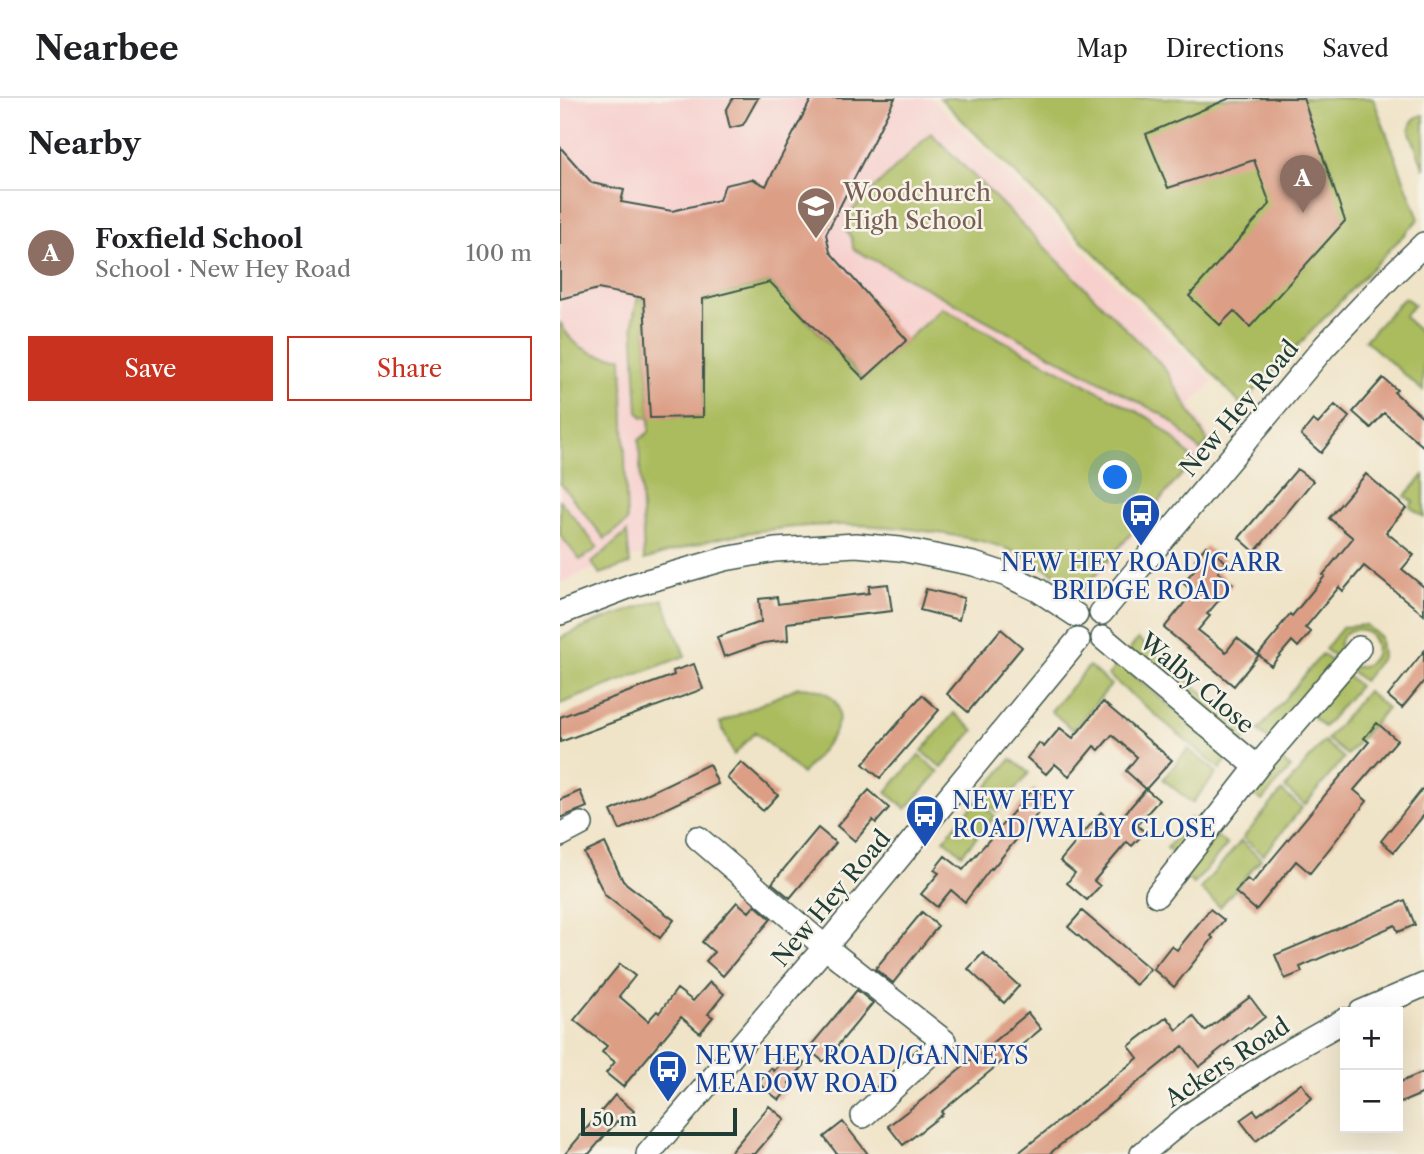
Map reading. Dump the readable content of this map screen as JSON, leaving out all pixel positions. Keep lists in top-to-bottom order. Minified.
{"streets":{"street":["New Hey Road","Walby Close","Ackers Road"]},"crossings":[["New Hey Road","Walby Close"]],"places":{"school or university":["Woodchurch High School"],"bus stop":["NEW HEY ROAD/CARR BRIDGE ROAD","NEW HEY ROAD/WALBY CLOSE","NEW HEY ROAD/GANNEYS MEADOW ROAD"]},"scale_bar":"50 m","page":{"header":"Nearbee","nav":["Map","Directions","Saved"],"heading":"Nearby","pins":"A","list":[{"mark":"A","name":"Foxfield School","note":"School · New Hey Road","value":"100 m"}],"buttons":["Save","Share"],"map_buttons":["+","−"],"scale":"50 m"}}
